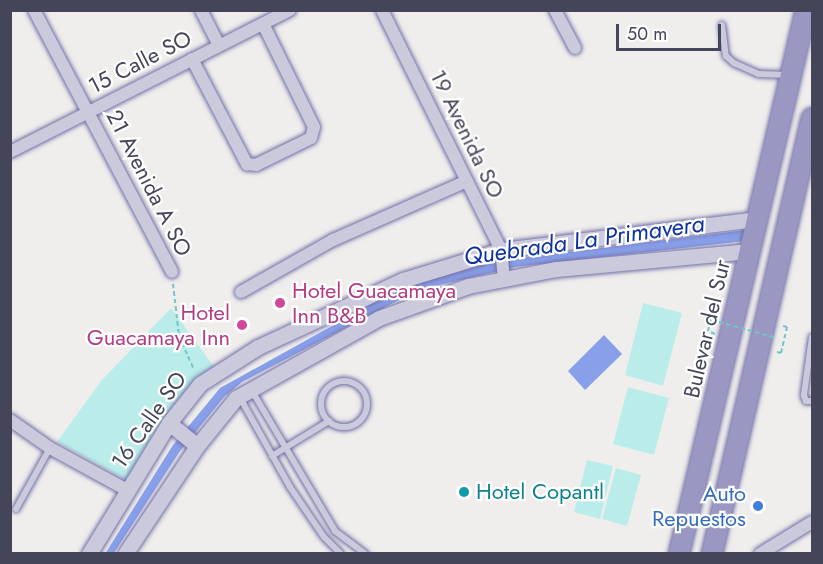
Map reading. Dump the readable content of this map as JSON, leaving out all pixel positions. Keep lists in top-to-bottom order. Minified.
{"streets":{"highway":["Bulevar del Sur"],"street":["15 Calle SO","19 Avenida SO","21 Avenida A SO","16 Calle SO"]},"crossings":[["15 Calle SO","21 Avenida A SO"],["19 Avenida SO","16 Calle SO"],["21 Avenida A SO","16 Calle SO"],["Bulevar del Sur","16 Calle SO"]],"water":["Quebrada La Primavera"],"places":["Hotel Guacamaya Inn B&B","Hotel Guacamaya Inn","Hotel Copantl","Auto Repuestos"],"scale_bar":"50 m"}
